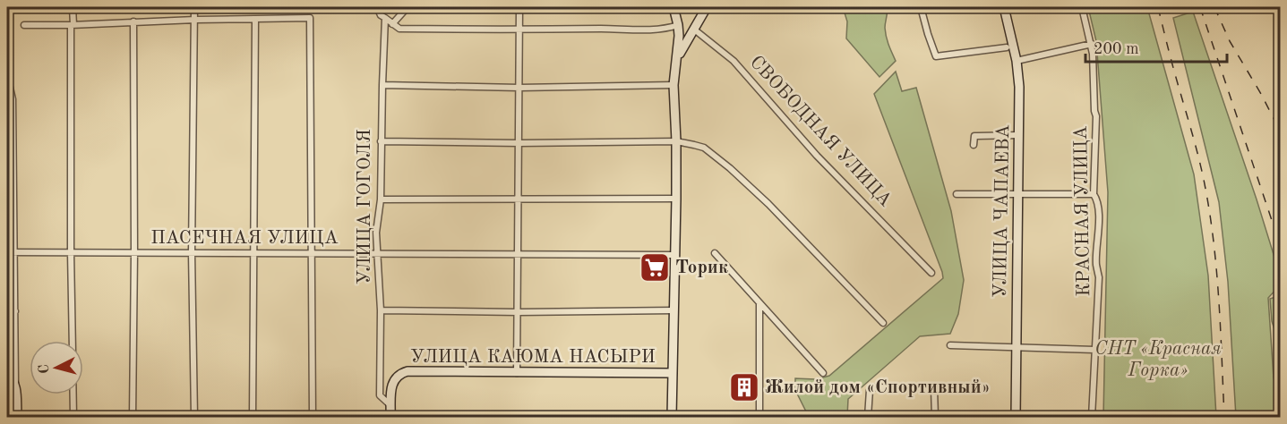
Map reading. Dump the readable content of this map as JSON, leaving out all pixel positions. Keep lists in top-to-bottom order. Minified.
{"streets":{"main road":["СВОБОДНАЯ УЛИЦА","УЛИЦА ЧАПАЕВА","УЛИЦА КАЮМА НАСЫРИ"],"street":["УЛИЦА ГОГОЛЯ","КРАСНАЯ УЛИЦА","ПАСЕЧНАЯ УЛИЦА"]},"crossings":[["УЛИЦА ГОГОЛЯ","ПАСЕЧНАЯ УЛИЦА"],["УЛИЦА ГОГОЛЯ","УЛИЦА КАЮМА НАСЫРИ"]],"parks":["СНТ «Красная Горка»"],"places":{"supermarket":["Торик"],"building":["Жилой дом «Спортивный»"]},"scale_bar":"200 m","north":"left"}
